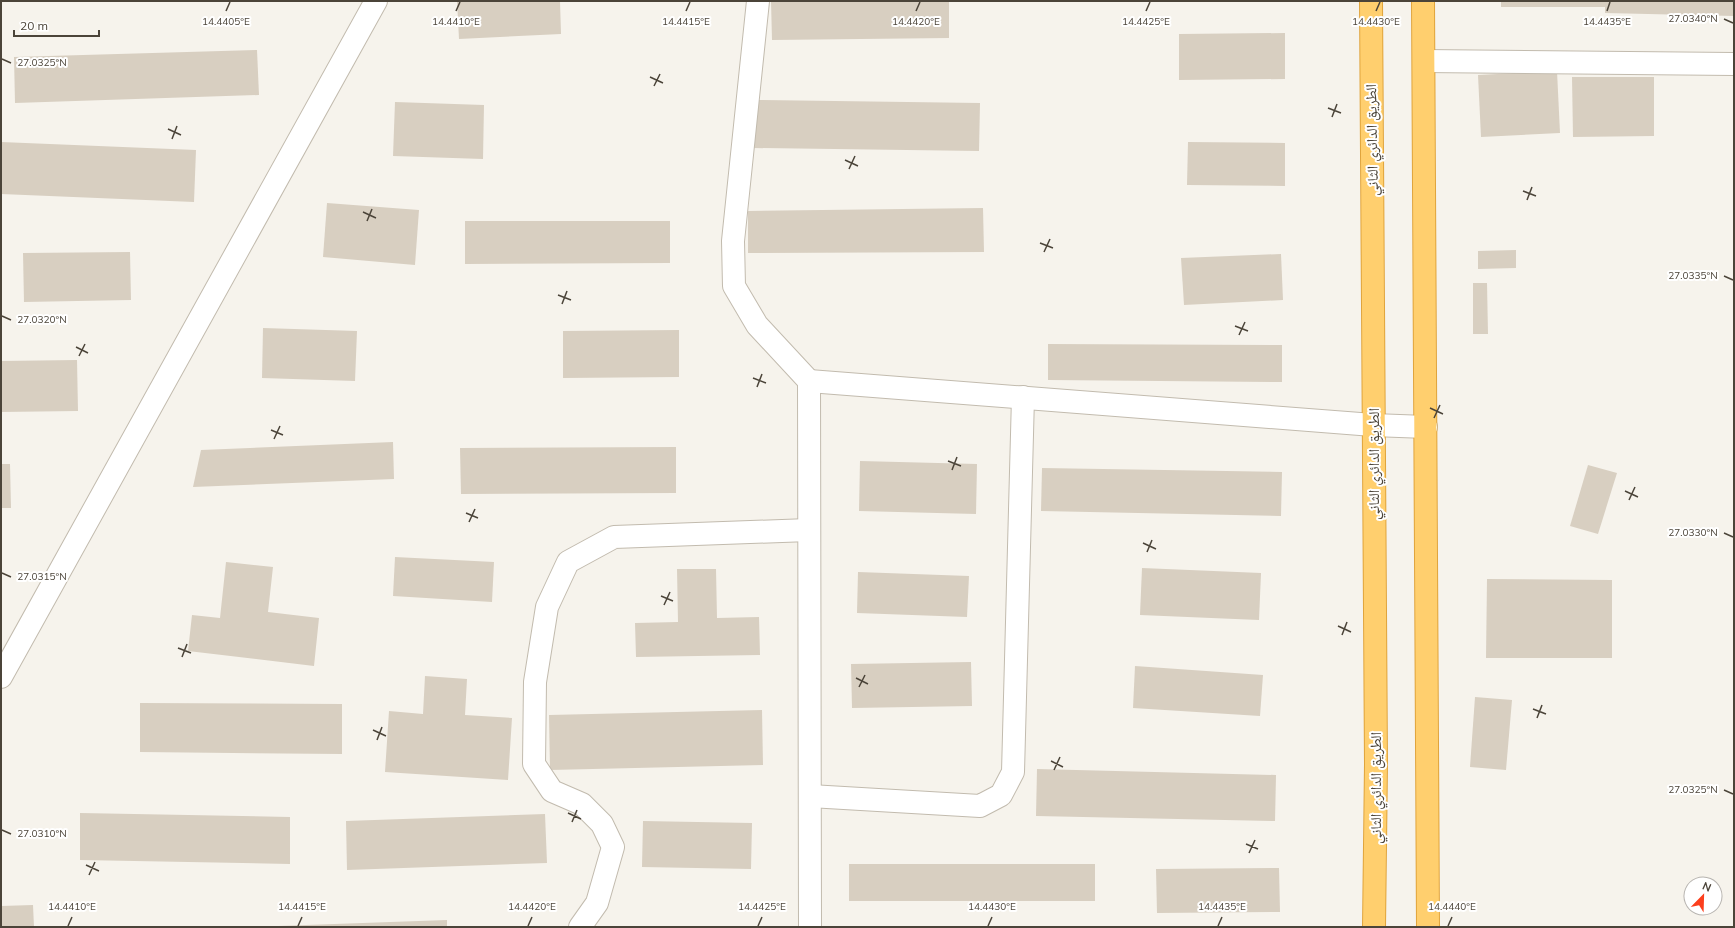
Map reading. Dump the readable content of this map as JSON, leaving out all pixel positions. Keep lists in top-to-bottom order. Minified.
{"streets":{"highway":["الطريق الدائري الثاني"]},"scale_bar":"20 m","north":"top right","coordinates":["27.0340°N","14.4405°E","14.4410°E","14.4415°E","14.4420°E","14.4425°E","14.4430°E","14.4435°E","27.0325°N","27.0335°N","27.0320°N","27.0330°N","27.0315°N","27.0310°N","14.4440°E"]}
